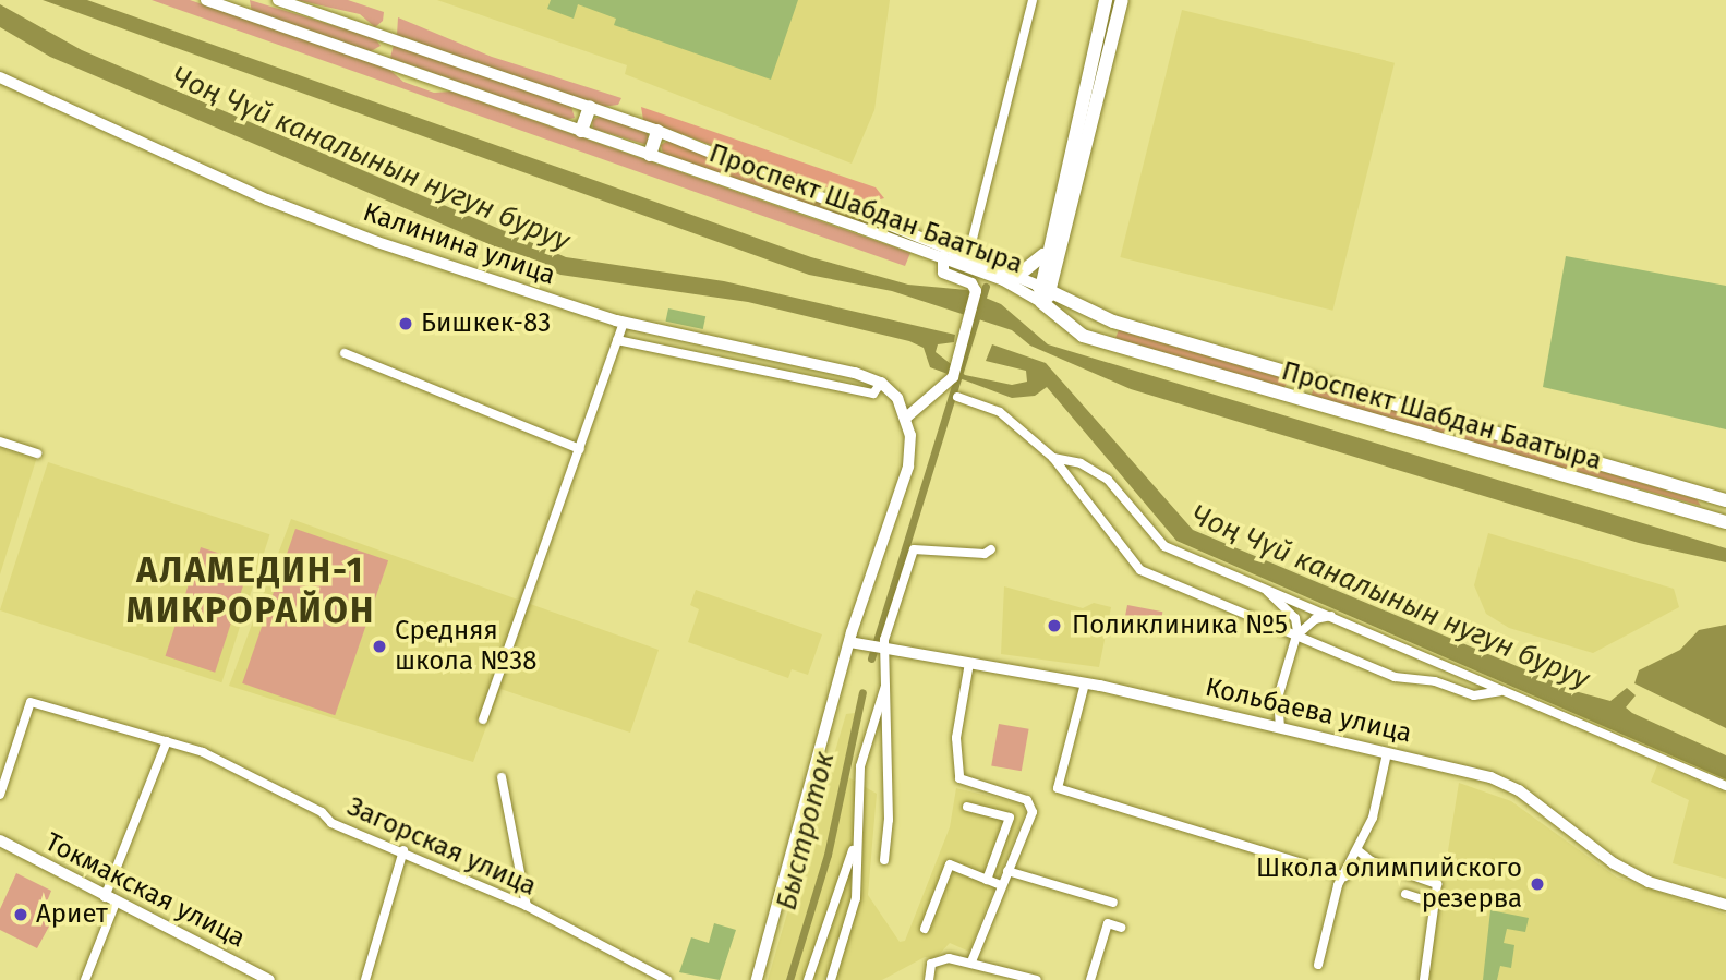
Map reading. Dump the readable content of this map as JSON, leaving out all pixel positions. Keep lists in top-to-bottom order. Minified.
{"streets":{"main road":["Проспект Шабдан Баатыра","Калинина улица","Кольбаева улица","Токмакская улица"],"street":["Загорская улица"]},"districts":["АЛАМЕДИН-1 МИКРОРАЙОН"],"water":["Чоң Чүй каналынын нугун буруу","Быстроток"],"places":["Бишкек-83","Поликлиника №5","Средняя школа №38","Школа олимпийского резерва","Ариет"]}
